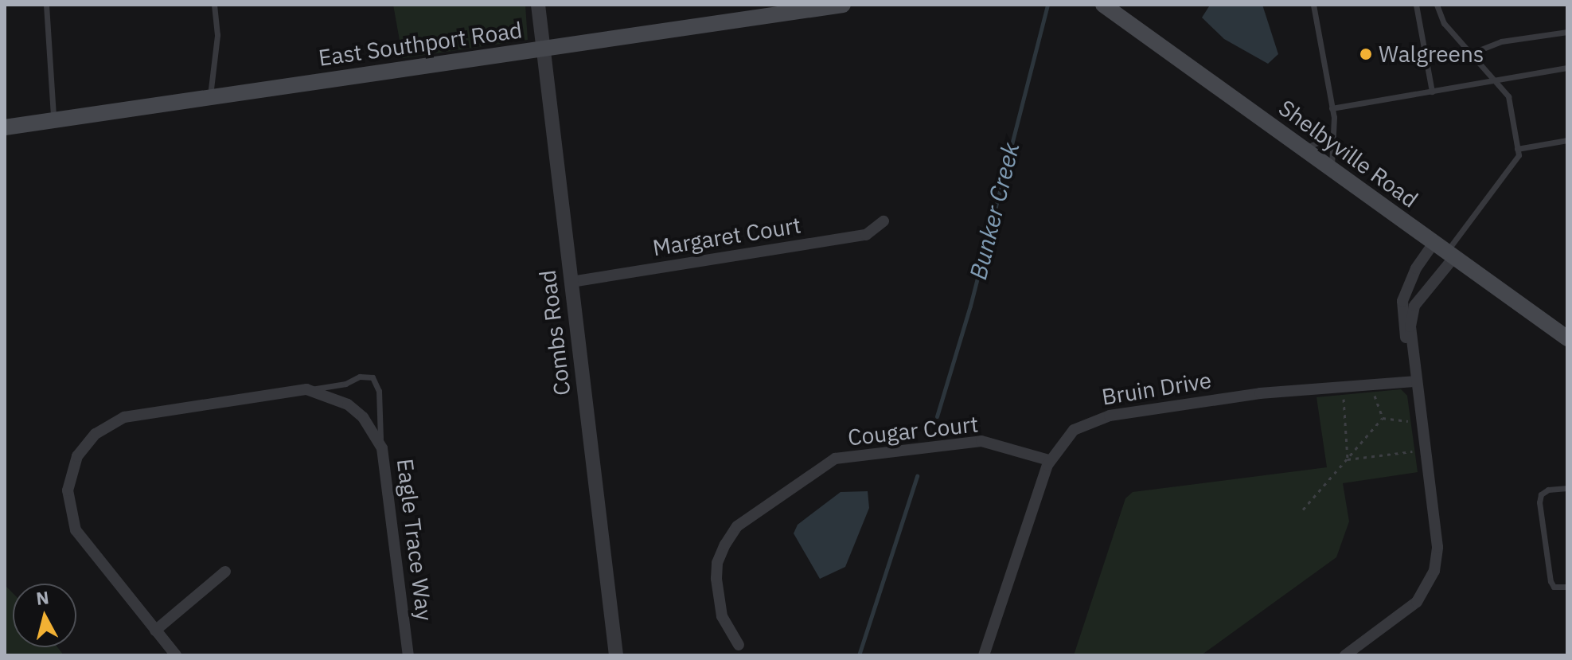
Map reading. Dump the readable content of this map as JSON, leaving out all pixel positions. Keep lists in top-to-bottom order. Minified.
{"streets":{"main road":["East Southport Road","Shelbyville Road"],"street":["Margaret Court","Combs Road","Bruin Drive","Cougar Court","Eagle Trace Way"]},"crossings":[["East Southport Road","Combs Road"],["Margaret Court","Combs Road"],["Bruin Drive","Cougar Court"]],"water":["Bunker Creek"],"places":["Walgreens"],"north":"top"}
